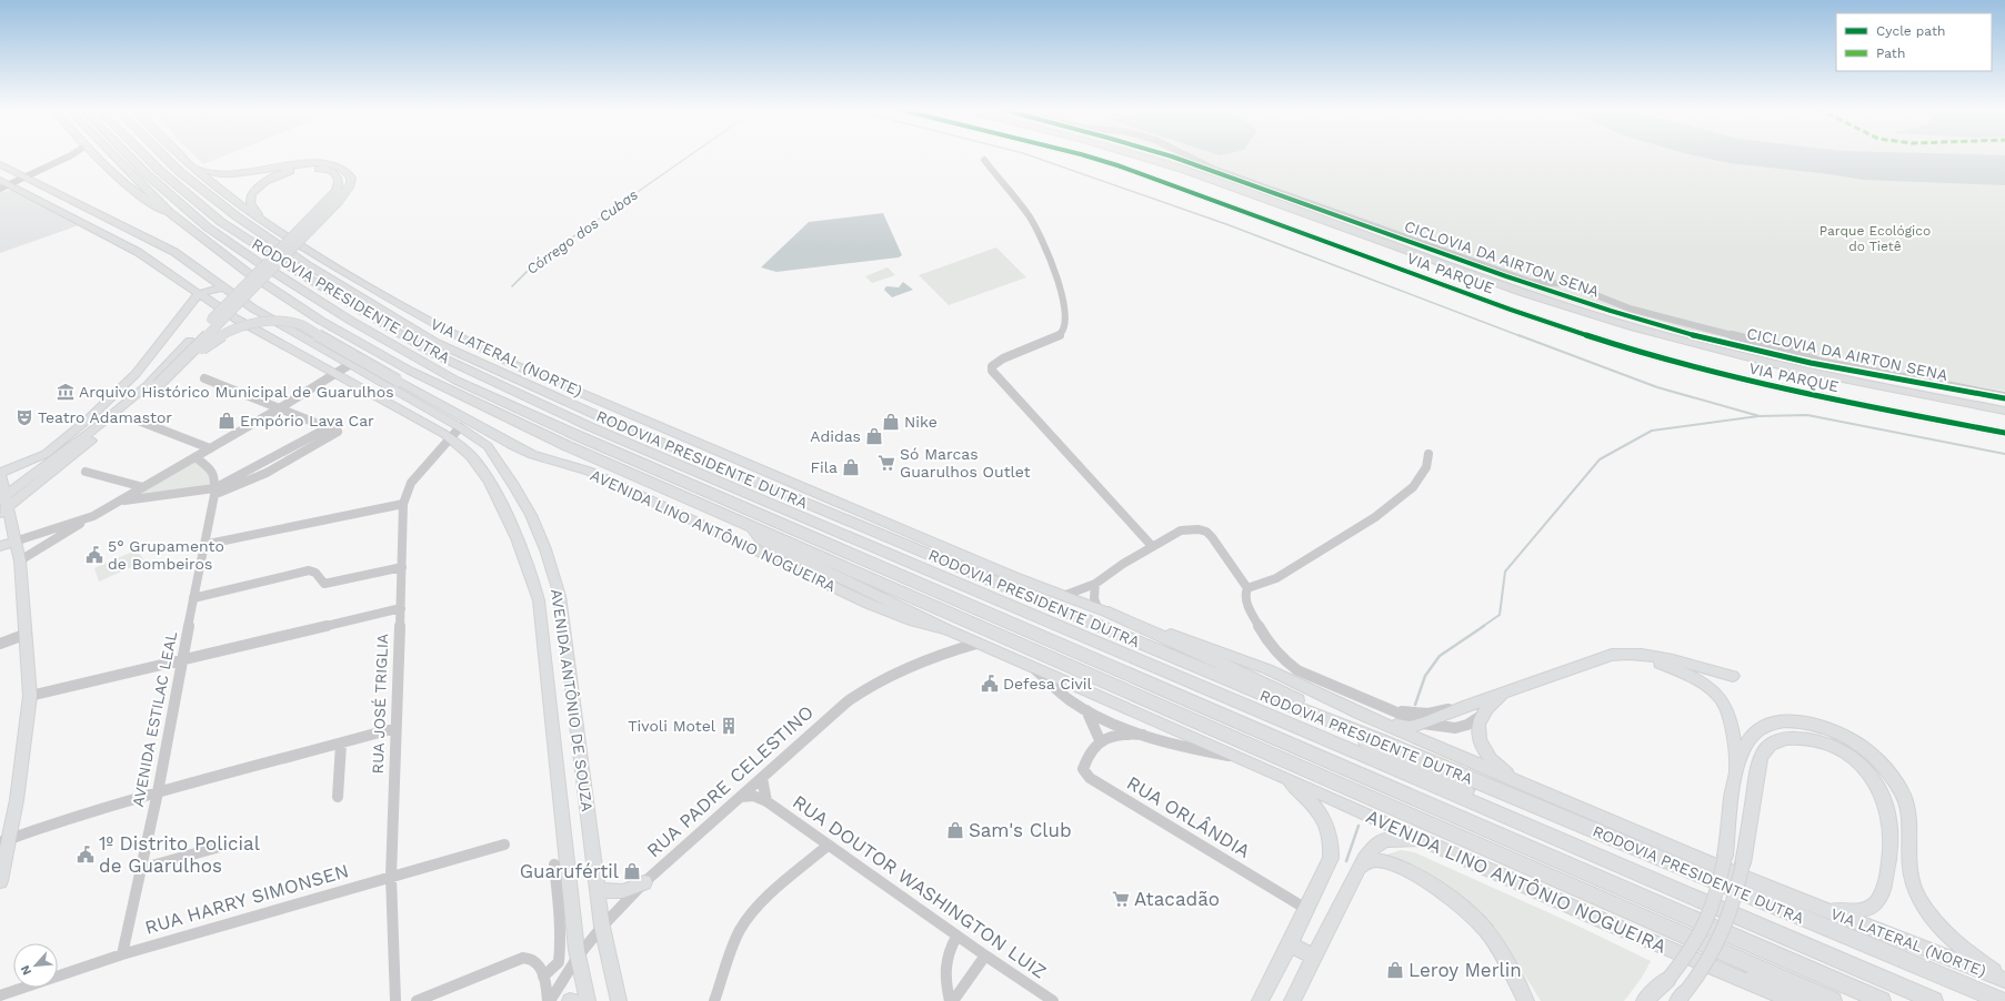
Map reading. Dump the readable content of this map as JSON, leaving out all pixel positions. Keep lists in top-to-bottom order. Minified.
{"streets":{"highway":["RODOVIA PRESIDENTE DUTRA"],"main road":["VIA LATERAL (NORTE)","AVENIDA LINO ANTÔNIO NOGUEIRA","AVENIDA ANTÔNIO DE SOUZA"],"street":["VIA PARQUE","RUA JOSÉ TRIGLIA","AVENIDA ESTILAC LEAL","RUA PADRE CELESTINO","RUA ORLÂNDIA","RUA DOUTOR WASHINGTON LUIZ","RUA HARRY SIMONSEN"],"cycle path":["CICLOVIA DA AIRTON SENA"]},"crossings":[["AVENIDA LINO ANTÔNIO NOGUEIRA","RUA PADRE CELESTINO"],["AVENIDA ANTÔNIO DE SOUZA","RUA JOSÉ TRIGLIA"],["AVENIDA ANTÔNIO DE SOUZA","RUA PADRE CELESTINO"],["RUA JOSÉ TRIGLIA","RUA HARRY SIMONSEN"],["AVENIDA ESTILAC LEAL","RUA HARRY SIMONSEN"],["RUA PADRE CELESTINO","RUA DOUTOR WASHINGTON LUIZ"]],"water":["Córrego dos Cubas"],"parks":["Parque Ecológico do Tietê"],"places":{"museum":["Arquivo Histórico Municipal de Guarulhos"],"theatre":["Teatro Adamastor"],"shop":["Empório Lava Car","Nike","Adidas","Fila","Sam's Club","Guarufértil","Leroy Merlin"],"supermarket":["Só Marcas Guarulhos Outlet","Atacadão"],"public building":["5° Grupamento de Bombeiros","Defesa Civil","1º Distrito Policial de Guarulhos"],"building":["Tivoli Motel"]},"legend":["Cycle path","Path"],"north":"bottom left"}
